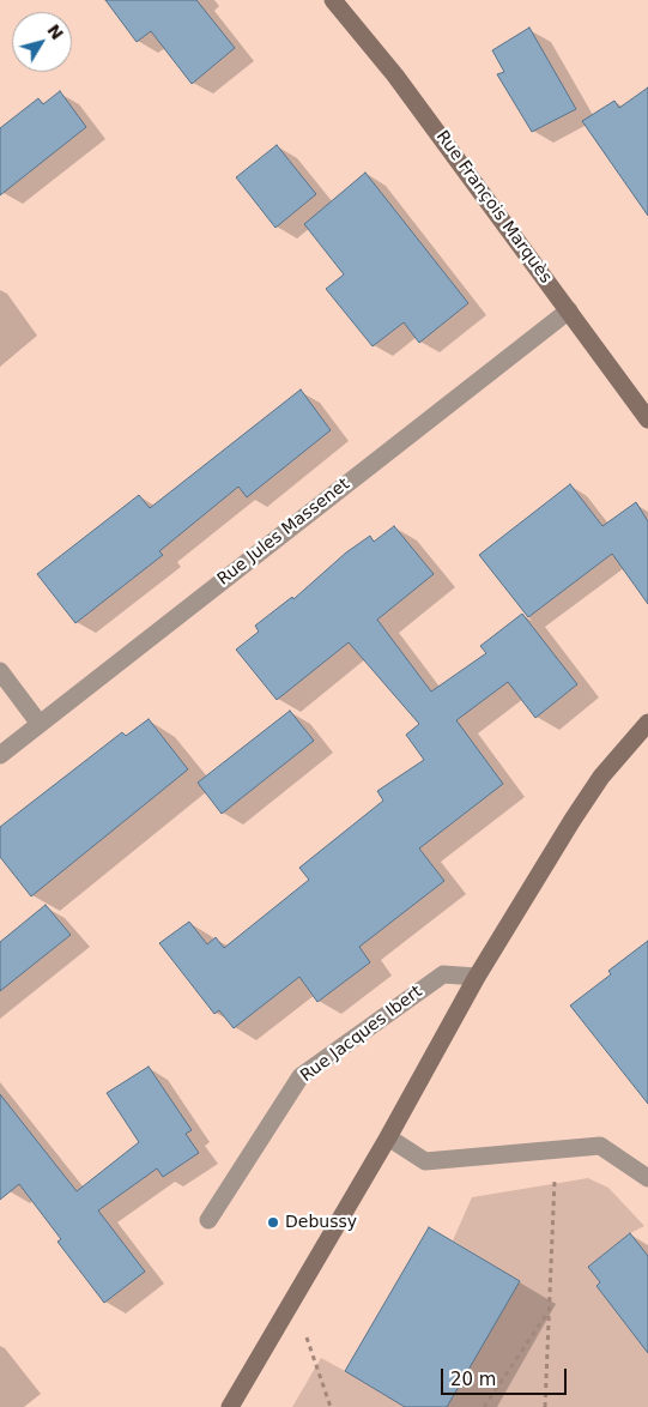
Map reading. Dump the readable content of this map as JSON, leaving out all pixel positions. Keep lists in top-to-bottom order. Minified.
{"streets":{"main road":["Rue François Marquès"],"street":["Rue Jules Massenet","Rue Jacques Ibert"]},"crossings":[["Rue François Marquès","Rue Jules Massenet"]],"places":["Debussy"],"scale_bar":"20 m","north":"top right"}
